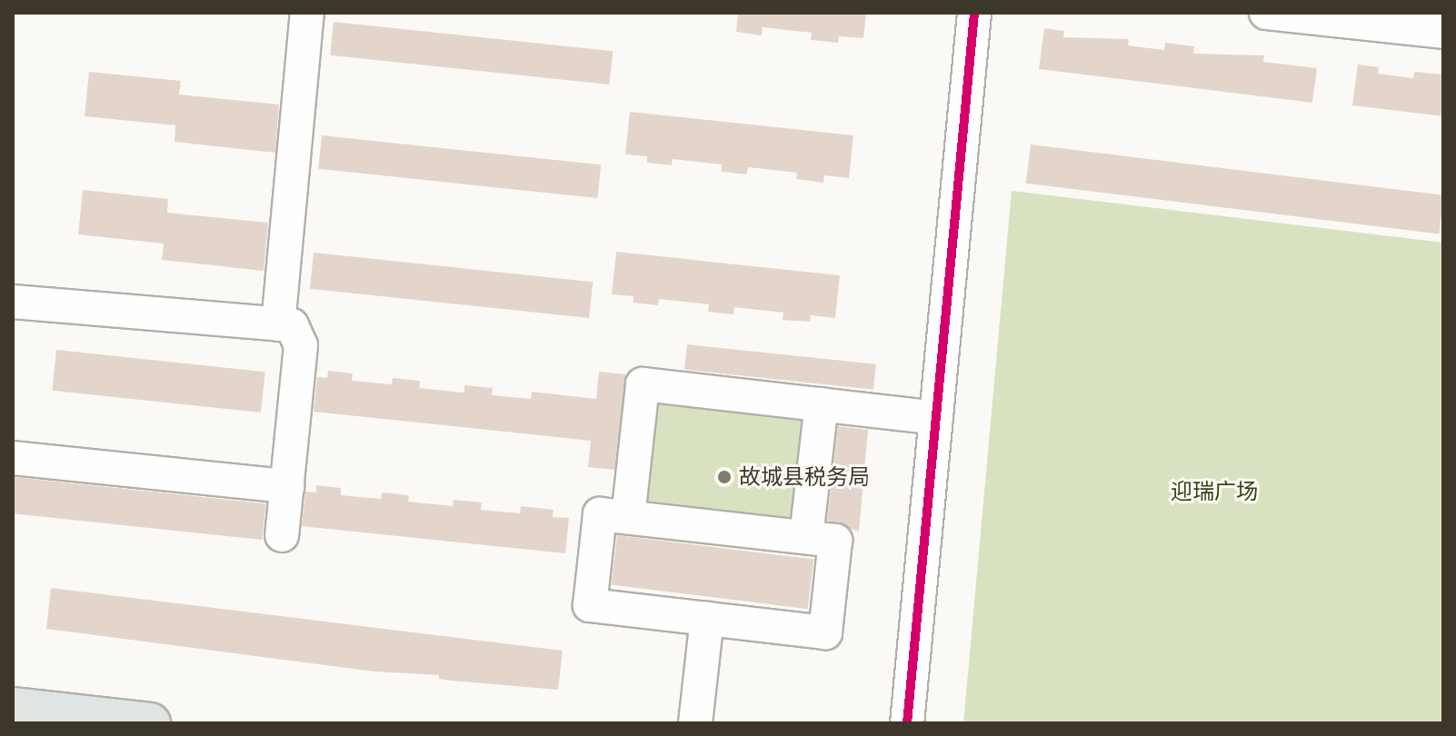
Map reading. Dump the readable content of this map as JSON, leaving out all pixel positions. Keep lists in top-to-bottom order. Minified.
{"parks":["迎瑞广场"],"places":["故城县税务局"]}
